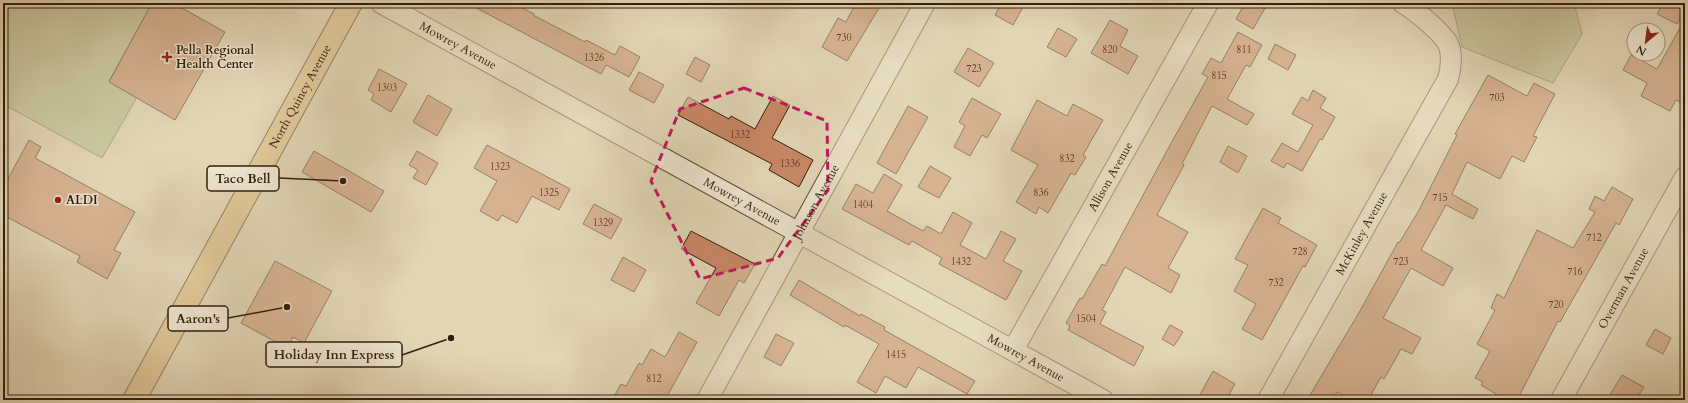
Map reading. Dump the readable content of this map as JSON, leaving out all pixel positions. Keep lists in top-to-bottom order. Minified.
{"streets":{"main road":["North Quincy Avenue"],"street":["Mowrey Avenue","Allison Avenue","Johnson Avenue","McKinley Avenue","Overman Avenue"]},"crossings":[["Mowrey Avenue","Allison Avenue"],["Mowrey Avenue","Johnson Avenue"]],"places":{"health":["Pella Regional Health Center"],"other":["Taco Bell","ALDI","Aaron's","Holiday Inn Express"]},"house_numbers":["730","820","811","1326","723","815","1303","703","1332","832","1336","1323","1325","836","715","1404","1329","712","728","1432","723","716","732","720","1504","1415","812"],"north":"bottom left"}
